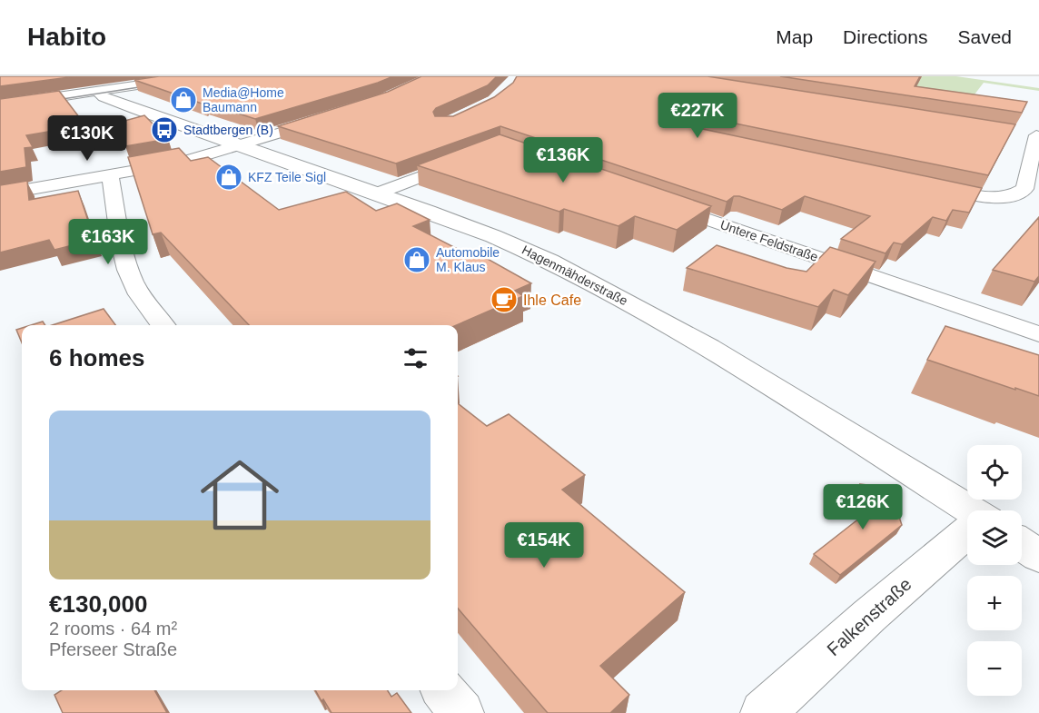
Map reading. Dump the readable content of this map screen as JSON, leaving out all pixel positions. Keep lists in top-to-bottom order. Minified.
{"streets":{"street":["Untere Feldstraße","Hagenmähderstraße","Falkenstraße"]},"places":{"shop":["Media@Home Baumann","KFZ Teile Sigl","Automobile M. Klaus"],"bus stop":["Stadtbergen (B)"],"cafe":["Ihle Cafe"]},"page":{"header":"Habito","nav":["Map","Directions","Saved"],"price":["€227K","€130K","€136K","€163K","€126K","€154K"],"heading":"6 homes","list":[{"name":"€130,000","note":"2 rooms · 64 m² · Pferseer Straße"}],"map_buttons":["+","−"]}}
